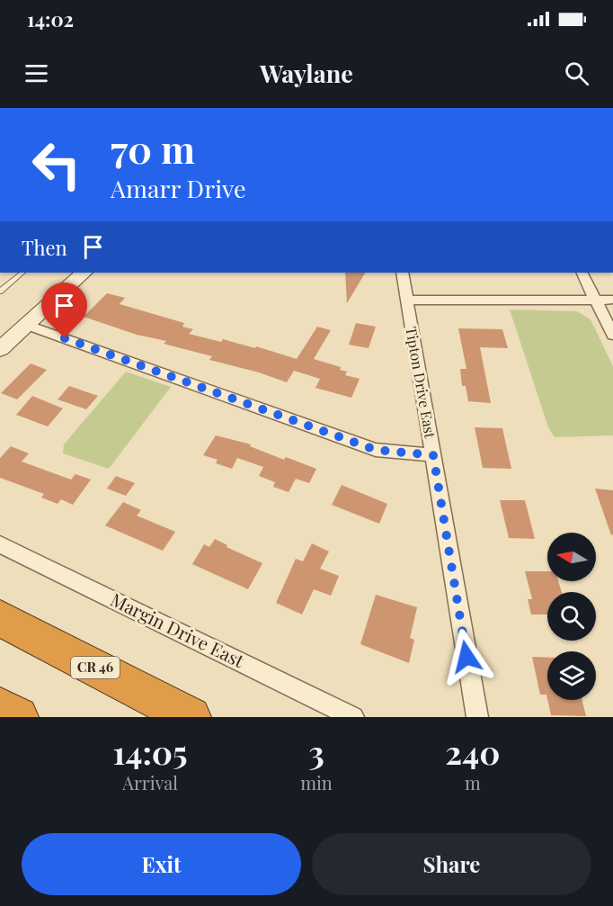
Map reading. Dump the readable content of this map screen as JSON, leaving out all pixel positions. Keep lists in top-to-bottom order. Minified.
{"streets":{"highway":["CR 46"],"street":["Tipton Drive East","Margin Drive East"]},"north":"left","page":{"status":"14:02","header":"Waylane","turn":["70 m","Amarr Drive"],"then":"Then","eta":["14:05","Arrival","3","min","240","m"],"buttons":["Exit","Share"]}}
